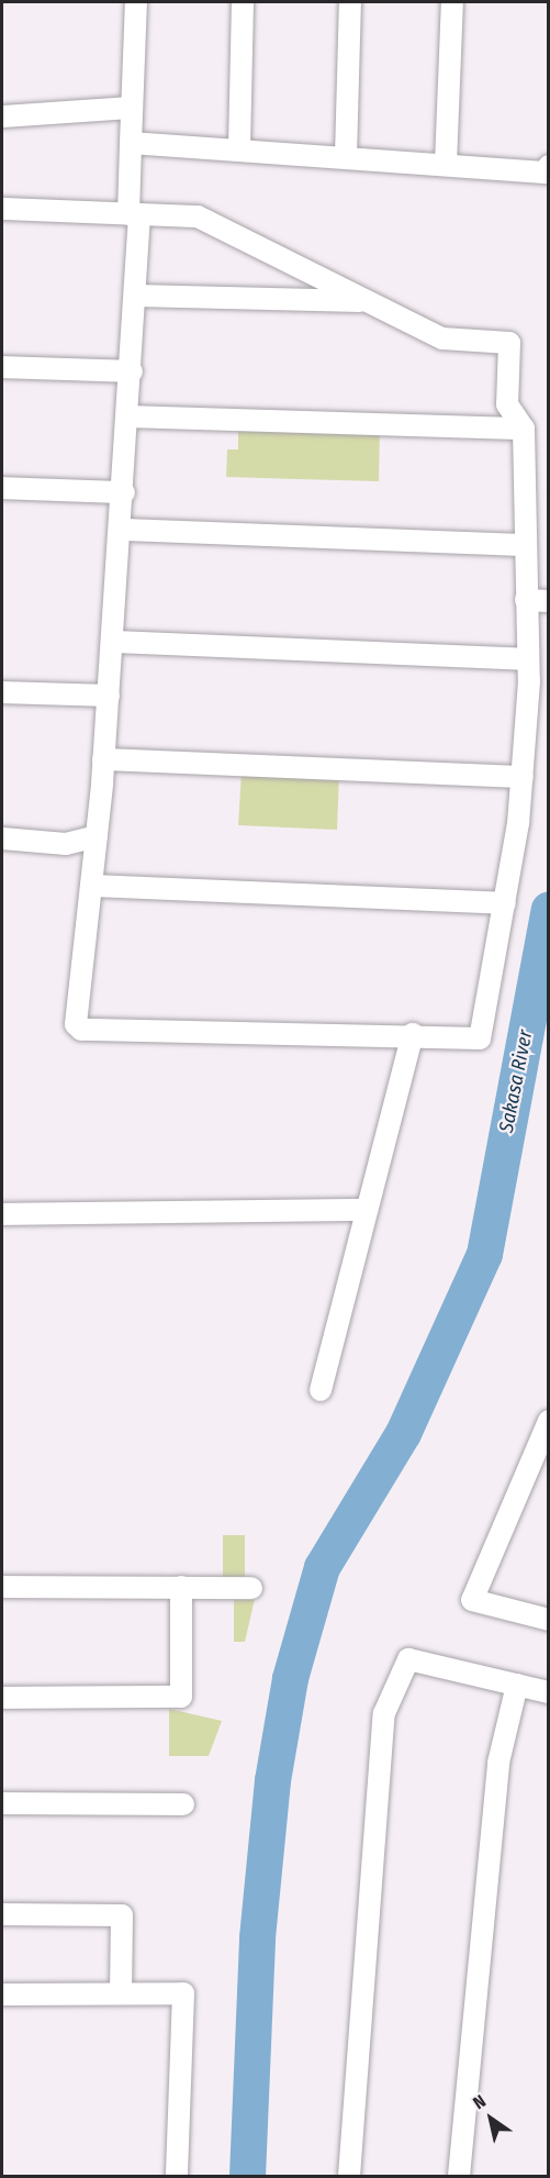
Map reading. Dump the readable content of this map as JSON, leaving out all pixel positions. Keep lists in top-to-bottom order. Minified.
{"water":["Sakasa River"],"north":"top left"}
